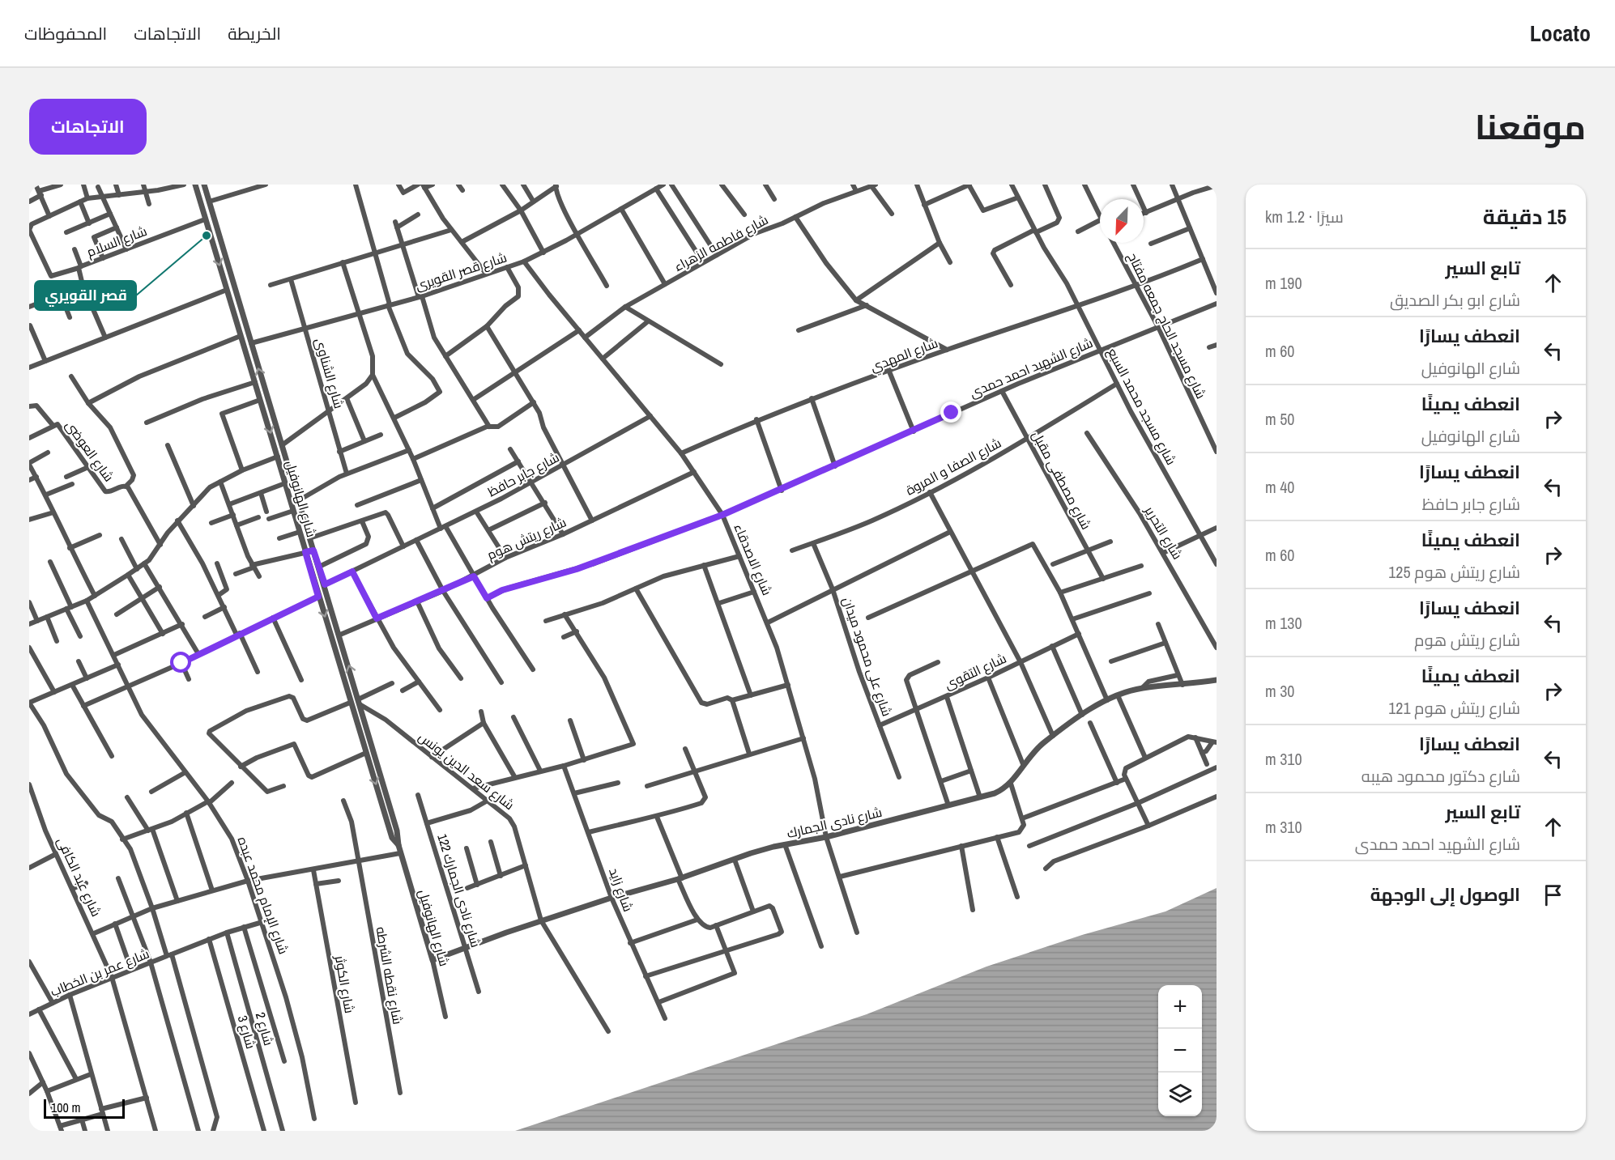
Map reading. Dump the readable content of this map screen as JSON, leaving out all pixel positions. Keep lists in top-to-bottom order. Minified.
{"streets":{"street":["شارع السلام","شارع فاطمه الزهراء","شارع قصر القويرى","شارع مسجد الحاج جمعه مفتاح","شارع المهدي","شارع الشهيد احمد حمدى","شارع الشناوى","شارع مسجد محمد السبع","شارع العوضى","شارع الصفا و المروة","شارع جابر حافظ","شارع مصطفى مقبل","شارع الهانوفيل","شارع التحرير","شارع ريتش هوم","شارع الاصدقاء","شارع على محمود ميدان","شارع التقوى","شارع سعد الدين يونس","شارع نادى الجمارك","شارع عبد الكافى","شارع زايد","شارع نادى الجمارك 122","شارع الإمام محمد عبده","شارع عمر بن الخطاب","شارع نقطه الشرطه","شارع الكوثر","شارع 2","شارع 3"]},"crossings":[["شارع السلام","شارع الهانوفيل"],["شارع فاطمه الزهراء","شارع الاصدقاء"],["شارع قصر القويرى","شارع الشناوى"],["شارع قصر القويرى","شارع الهانوفيل"],["شارع قصر القويرى","شارع الاصدقاء"],["شارع مسجد الحاج جمعه مفتاح","شارع المهدي"],["شارع مسجد الحاج جمعه مفتاح","شارع الشهيد احمد حمدى"],["شارع المهدي","شارع مسجد محمد السبع"],["شارع المهدي","شارع الاصدقاء"],["شارع الشهيد احمد حمدى","شارع مسجد محمد السبع"],["شارع الشهيد احمد حمدى","شارع مصطفى مقبل"],["شارع الشهيد احمد حمدى","شارع الاصدقاء"],["شارع مسجد محمد السبع","شارع الصفا و المروة"],["شارع الصفا و المروة","شارع مصطفى مقبل"],["شارع الصفا و المروة","شارع على محمود ميدان"],["شارع جابر حافظ","شارع الهانوفيل"],["شارع جابر حافظ","شارع الاصدقاء"],["شارع الهانوفيل","شارع ريتش هوم"],["شارع الهانوفيل","شارع سعد الدين يونس"],["شارع الهانوفيل","شارع نادى الجمارك"],["شارع ريتش هوم","شارع الاصدقاء"],["شارع الاصدقاء","شارع نادى الجمارك"],["شارع على محمود ميدان","شارع التقوى"],["شارع سعد الدين يونس","شارع نادى الجمارك"],["شارع نادى الجمارك","شارع زايد"],["شارع نادى الجمارك","شارع نادى الجمارك 122"],["شارع عبد الكافى","شارع عمر بن الخطاب"]],"places":["قصر القويري"],"scale_bar":"100 m","north":"bottom left","page":{"header":"Locato","nav":["الخريطة","الاتجاهات","المحفوظات"],"title":"موقعنا","buttons":"الاتجاهات","heading":["15 دقيقة","سيرًا · 1.2 km"],"list":[["تابع السير","شارع ابو بكر الصديق","190 m"],["انعطف يسارًا","شارع الهانوفيل","60 m"],["انعطف يمينًا","شارع الهانوفيل","50 m"],["انعطف يسارًا","شارع جابر حافظ","40 m"],["انعطف يمينًا","شارع ريتش هوم 125","60 m"],["انعطف يسارًا","شارع ريتش هوم","130 m"],["انعطف يمينًا","شارع ريتش هوم 121","30 m"],["انعطف يسارًا","شارع دكتور محمود هيبه","310 m"],["تابع السير","شارع الشهيد احمد حمدى","310 m"],"الوصول إلى الوجهة"],"map_buttons":["+","−"],"scale":"100 m"}}
